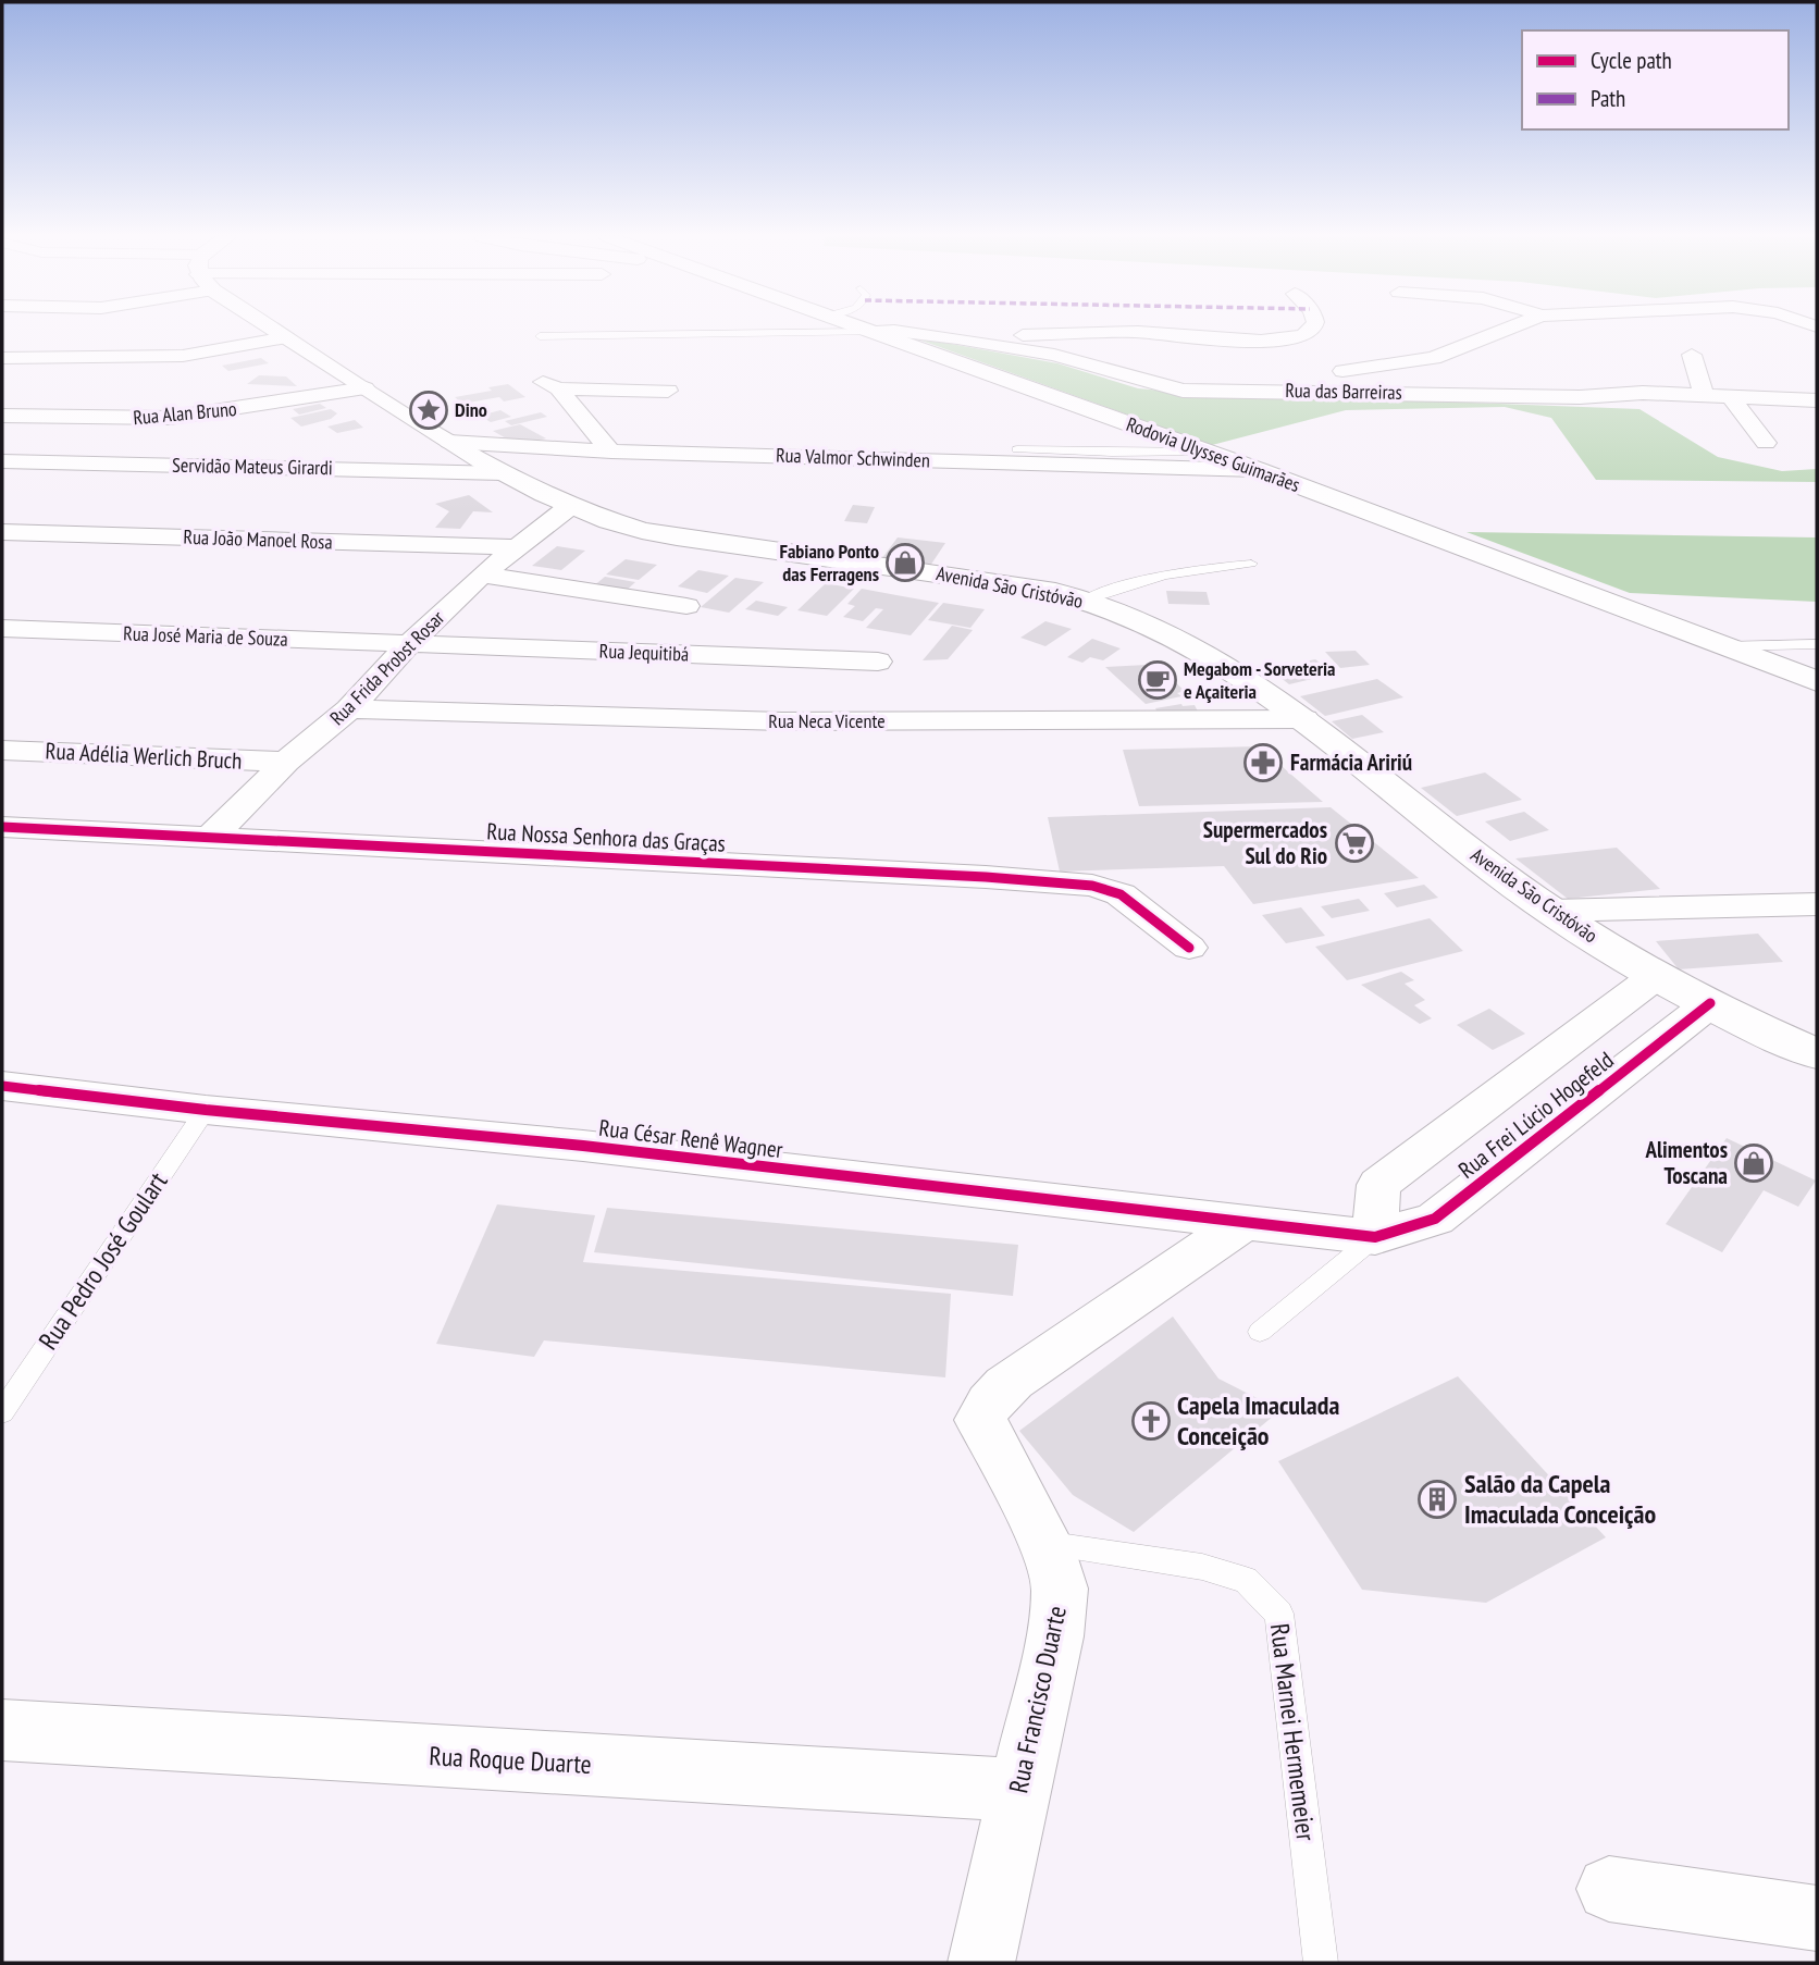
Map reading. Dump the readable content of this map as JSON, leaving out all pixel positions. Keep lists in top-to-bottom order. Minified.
{"streets":{"main road":["Rodovia Ulysses Guimarães","Avenida São Cristóvão"],"street":["Rua das Barreiras","Rua Alan Bruno","Rua Valmor Schwinden","Servidão Mateus Girardi","Rua João Manoel Rosa","Rua José Maria de Souza","Rua Jequitibá","Rua Frida Probst Rosar","Rua Neca Vicente","Rua Adélia Werlich Bruch","Rua Nossa Senhora das Graças","Rua Frei Lúcio Hogefeld","Rua César Renê Wagner","Rua Francisco Duarte","Rua Roque Duarte"],"lane":["Rua Pedro José Goulart","Rua Marnei Hermemeier"]},"crossings":[["Rua das Barreiras","Rodovia Ulysses Guimarães"],["Rua Alan Bruno","Avenida São Cristóvão"],["Rodovia Ulysses Guimarães","Rua Valmor Schwinden"],["Rua Valmor Schwinden","Avenida São Cristóvão"],["Servidão Mateus Girardi","Avenida São Cristóvão"],["Rua João Manoel Rosa","Rua Frida Probst Rosar"],["Avenida São Cristóvão","Rua Frida Probst Rosar"],["Avenida São Cristóvão","Rua Neca Vicente"],["Avenida São Cristóvão","Rua Frei Lúcio Hogefeld"],["Rua José Maria de Souza","Rua Jequitibá"],["Rua José Maria de Souza","Rua Frida Probst Rosar"],["Rua Jequitibá","Rua Frida Probst Rosar"],["Rua Frida Probst Rosar","Rua Neca Vicente"],["Rua Frida Probst Rosar","Rua Adélia Werlich Bruch"],["Rua Frida Probst Rosar","Rua Nossa Senhora das Graças"],["Rua Frei Lúcio Hogefeld","Rua César Renê Wagner"],["Rua César Renê Wagner","Rua Pedro José Goulart"],["Rua César Renê Wagner","Rua Francisco Duarte"],["Rua Francisco Duarte","Rua Marnei Hermemeier"],["Rua Francisco Duarte","Rua Roque Duarte"]],"places":{"place":["Dino"],"shop":["Fabiano Ponto das Ferragens","Alimentos Toscana"],"cafe":["Megabom - Sorveteria e Açaiteria"],"pharmacy":["Farmácia Aririú"],"supermarket":["Supermercados Sul do Rio"],"church":["Capela Imaculada Conceição"],"building":["Salão da Capela Imaculada Conceição"]},"legend":["Cycle path","Path"]}
